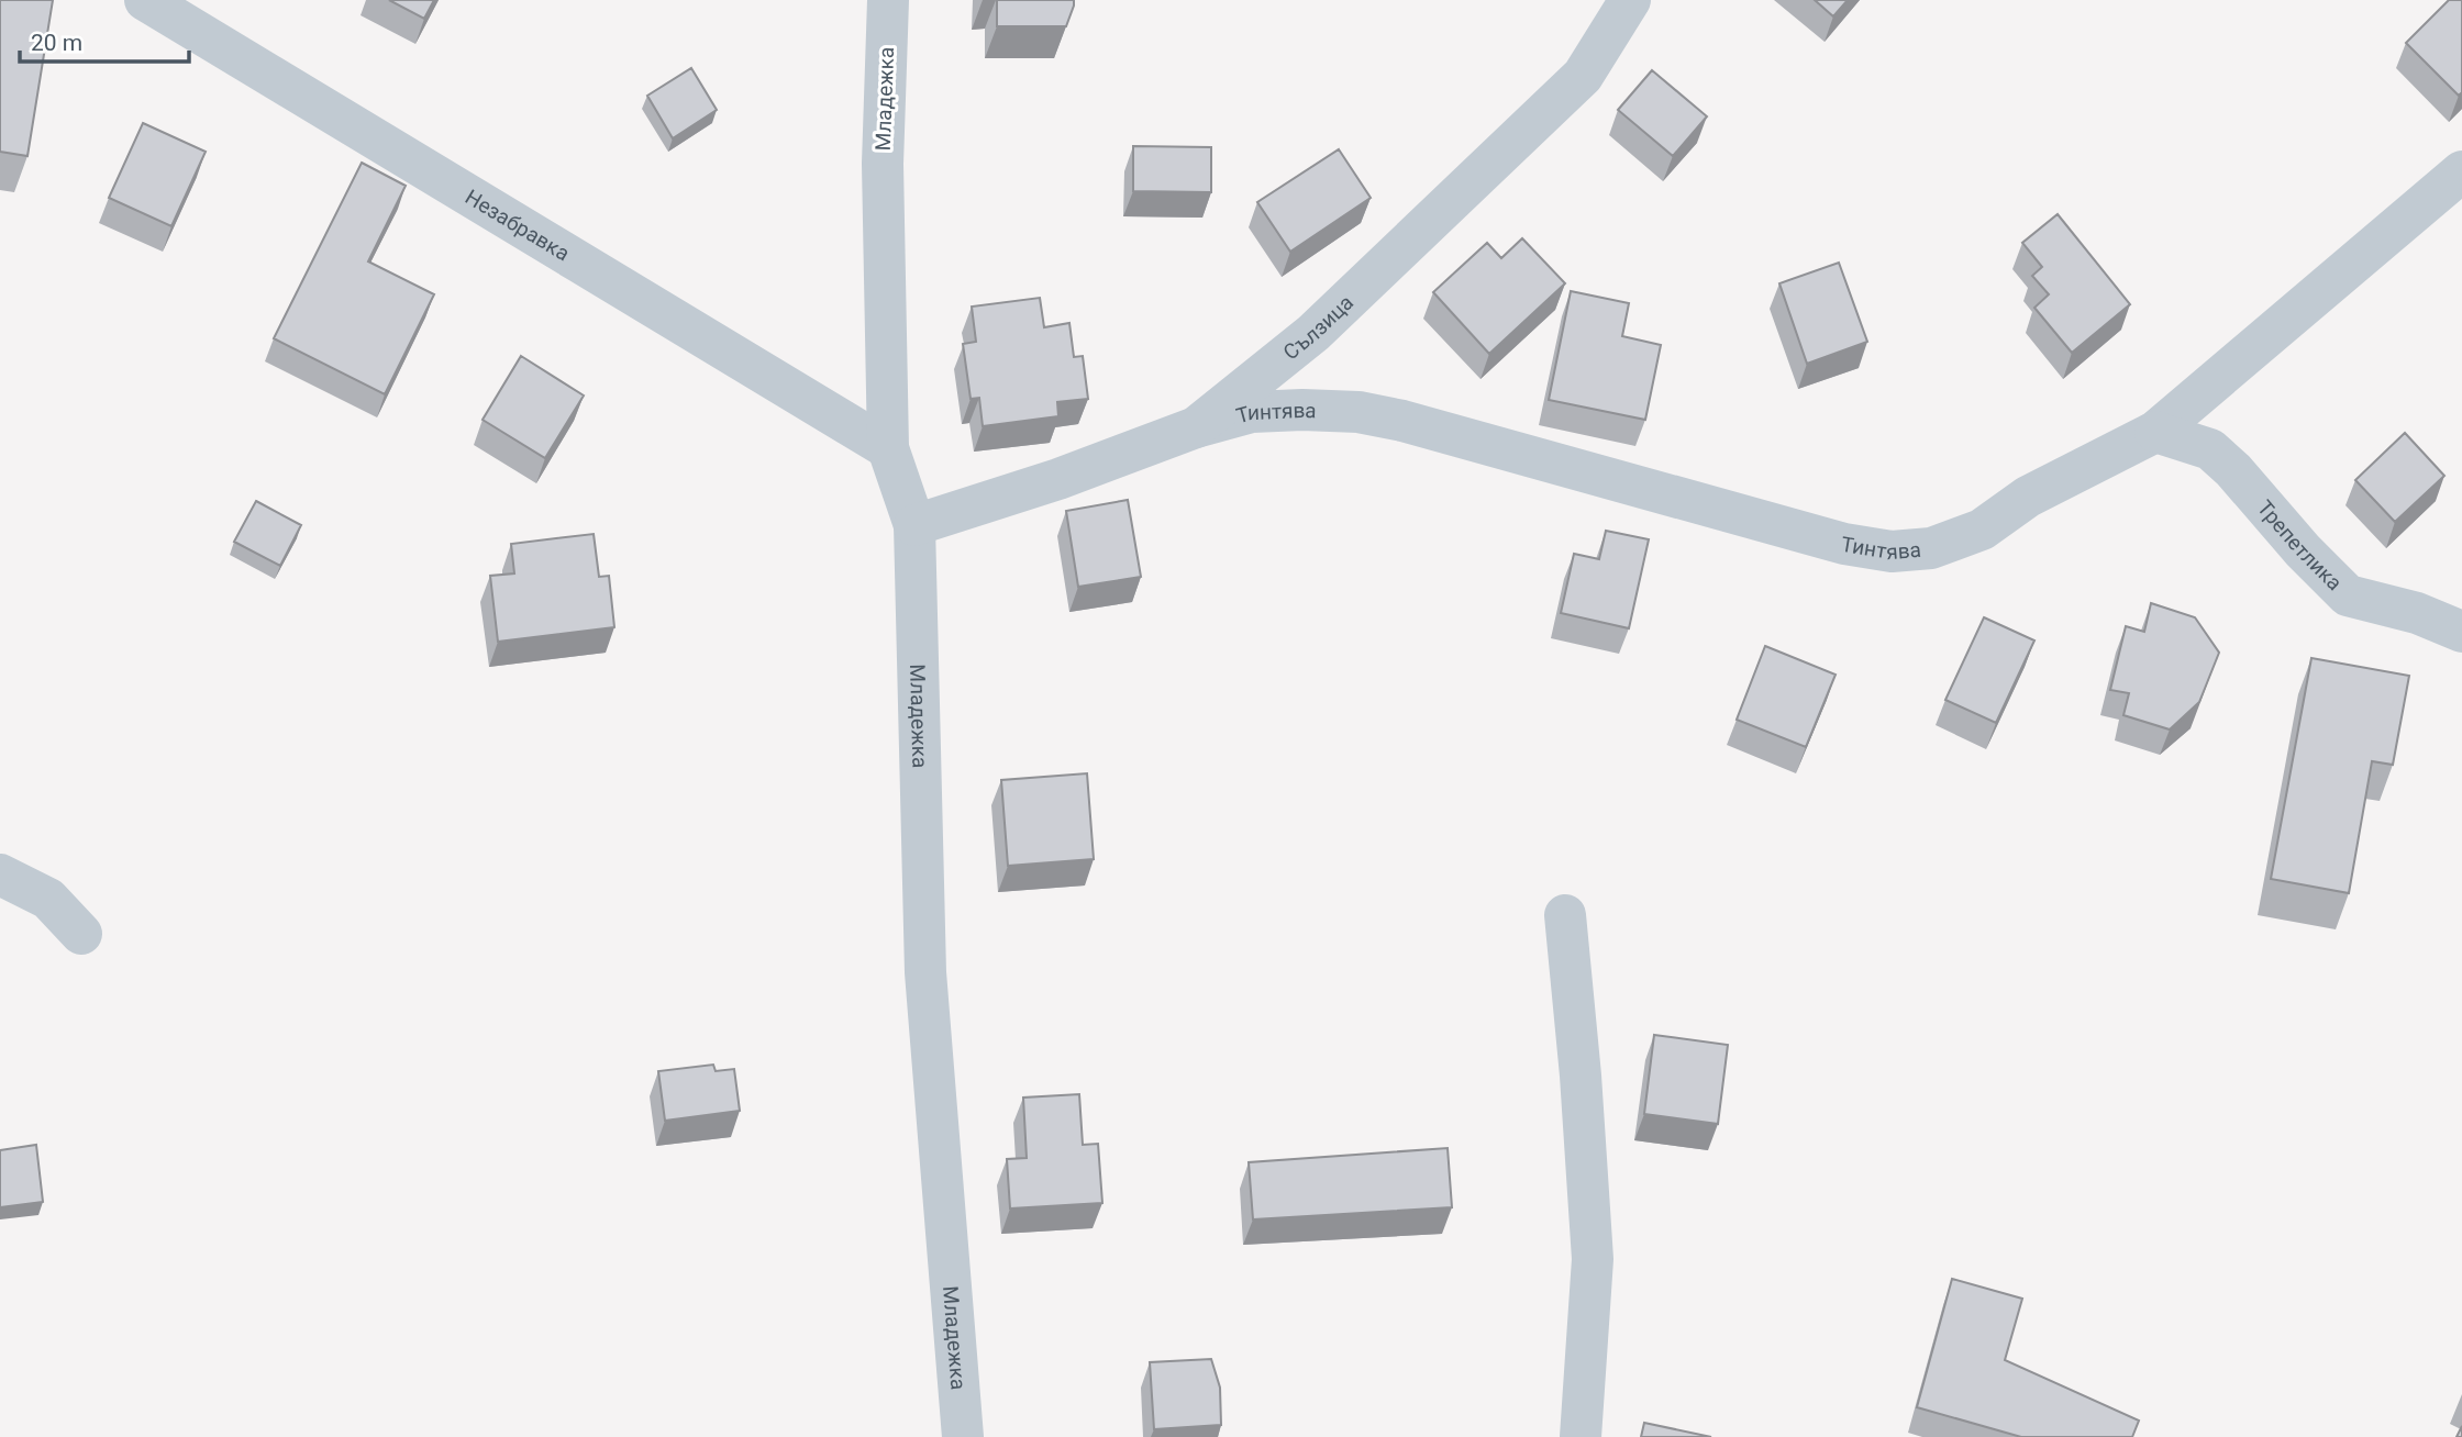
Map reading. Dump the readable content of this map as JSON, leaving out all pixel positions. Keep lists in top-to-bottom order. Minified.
{"streets":{"street":["Младежка","Незабравка","Сълзица","Тинтява","Трепетлика"]},"crossings":[["Младежка","Незабравка"],["Младежка","Сълзица"],["Сълзица","Тинтява"],["Тинтява","Трепетлика"]],"scale_bar":"20 m"}
